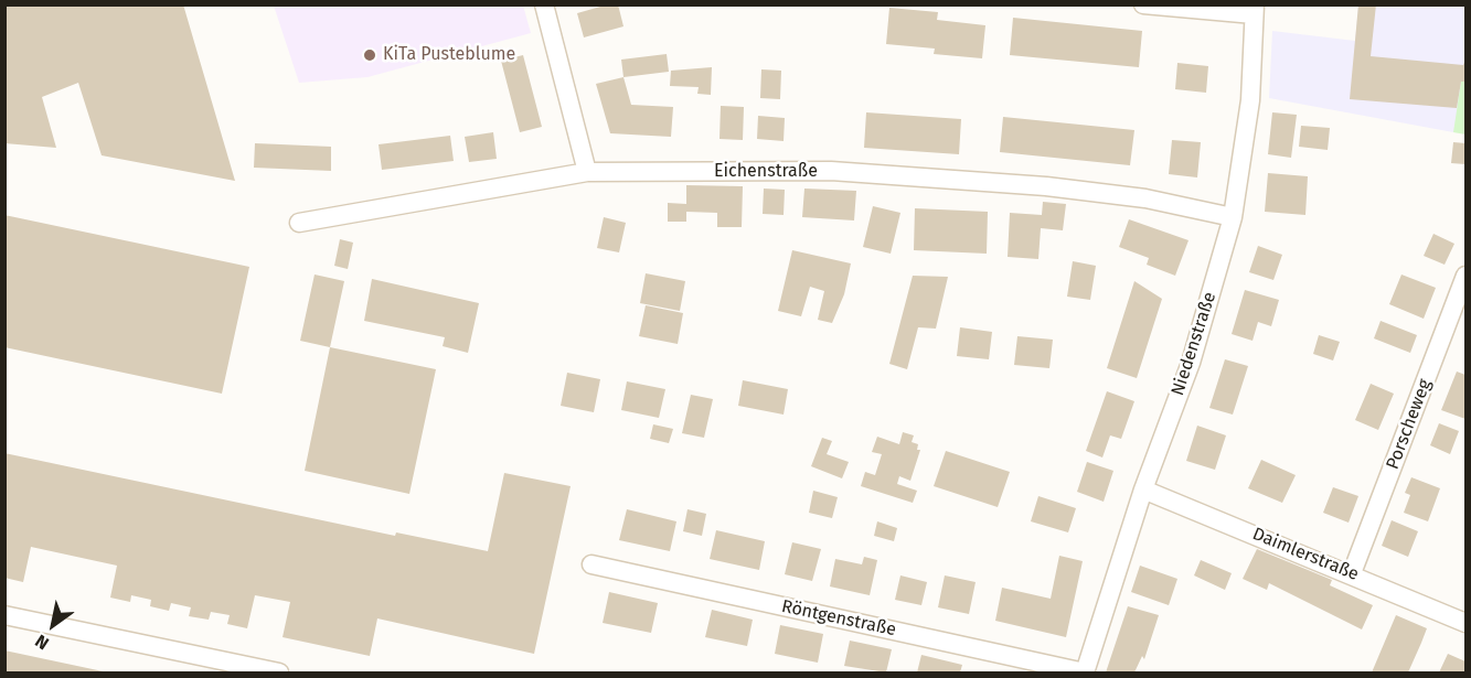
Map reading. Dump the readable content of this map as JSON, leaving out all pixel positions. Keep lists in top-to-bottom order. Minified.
{"streets":{"street":["Eichenstraße","Niedenstraße","Porscheweg","Daimlerstraße","Röntgenstraße"]},"crossings":[["Eichenstraße","Niedenstraße"],["Niedenstraße","Daimlerstraße"],["Niedenstraße","Röntgenstraße"],["Porscheweg","Daimlerstraße"]],"places":["KiTa Pusteblume"],"north":"bottom left"}
